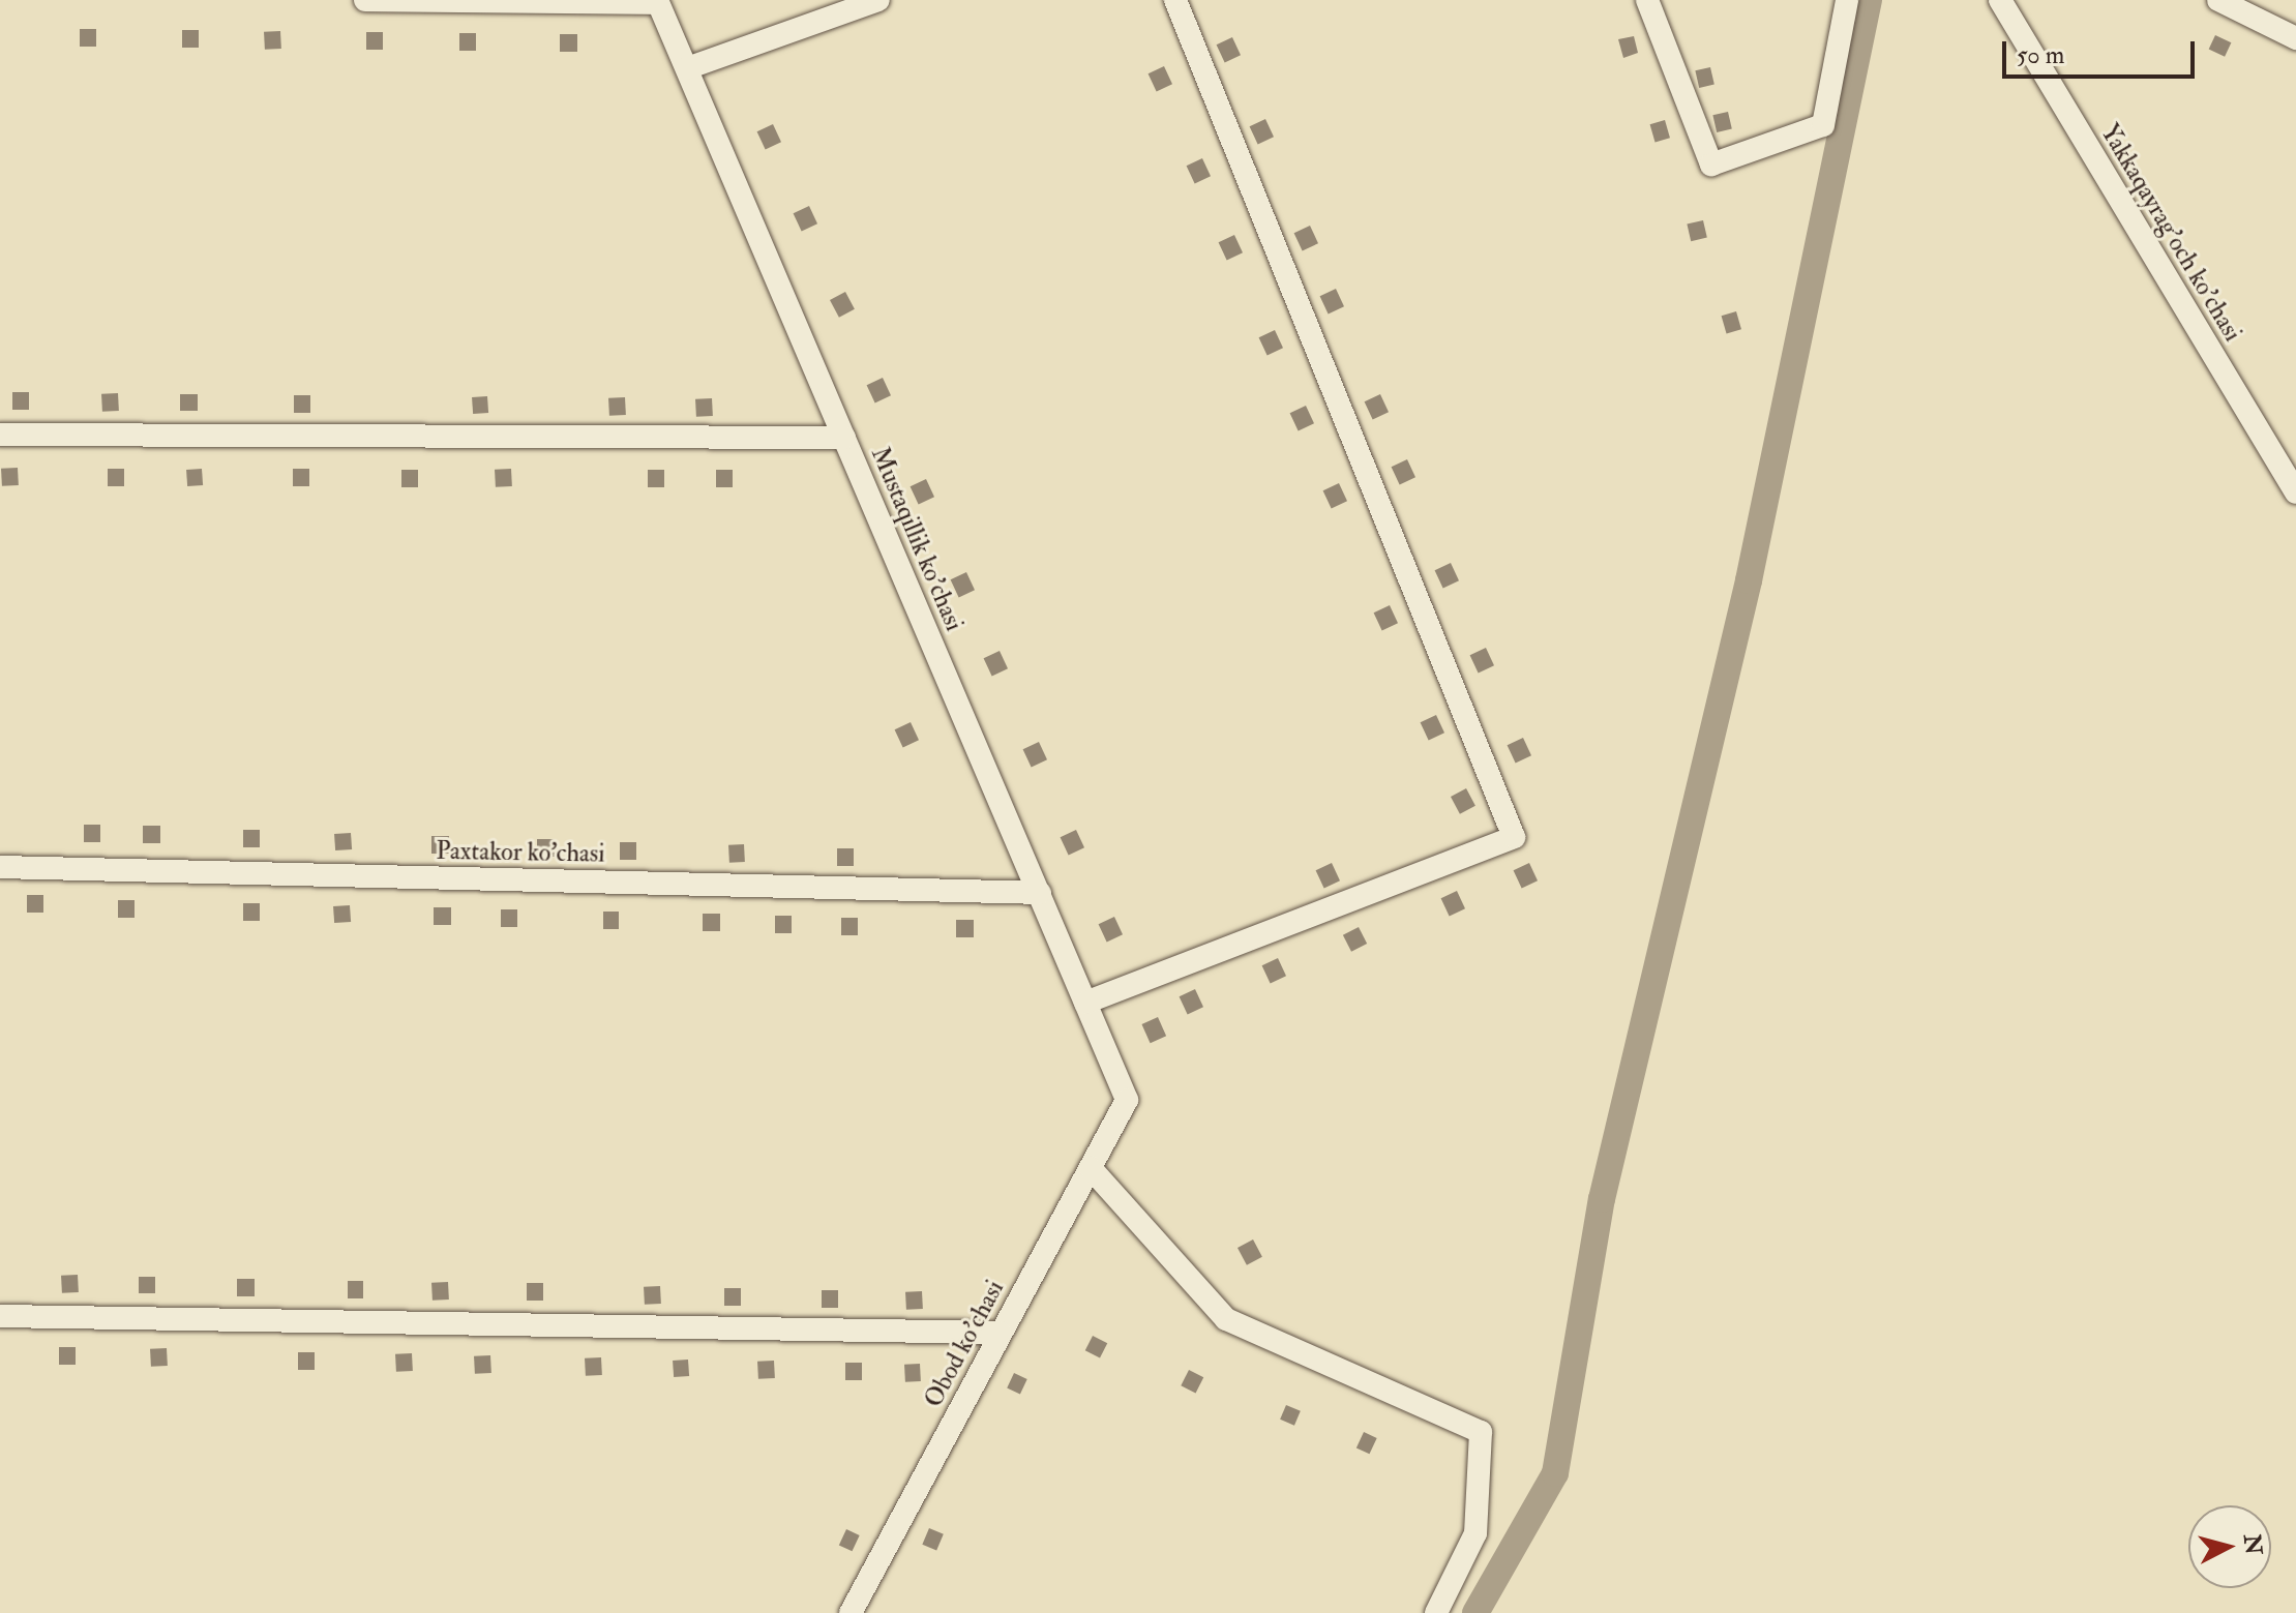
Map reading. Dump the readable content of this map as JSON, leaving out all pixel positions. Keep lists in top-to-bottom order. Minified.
{"streets":{"street":["Yakkaqayrag'och ko'chasi","Mustaqillik ko'chasi","Paxtakor ko'chasi","Obod ko'chasi"]},"crossings":[["Mustaqillik ko'chasi","Paxtakor ko'chasi"],["Mustaqillik ko'chasi","Obod ko'chasi"]],"scale_bar":"50 m","north":"right"}
